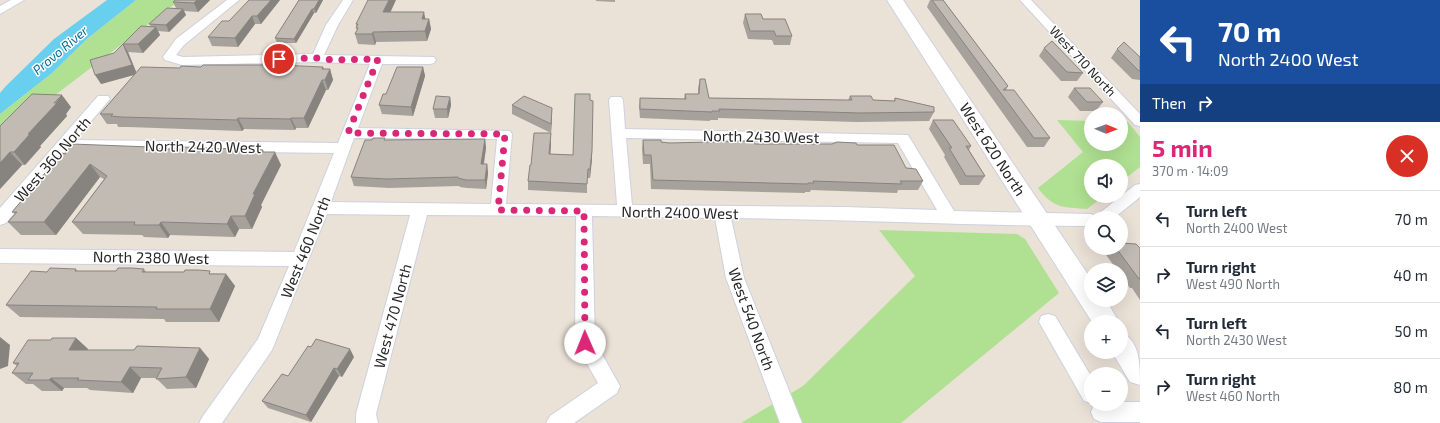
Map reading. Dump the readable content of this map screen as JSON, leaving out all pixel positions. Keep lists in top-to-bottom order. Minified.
{"streets":{"street":["West 710 North","North 2430 West","North 2420 West","West 620 North","West 360 North","North 2400 West","West 460 North","North 2380 West","West 470 North","West 540 North"]},"crossings":[["North 2430 West","North 2400 West"],["North 2420 West","West 360 North"],["North 2420 West","West 460 North"],["West 620 North","North 2400 West"],["North 2400 West","West 460 North"],["North 2400 West","West 470 North"],["North 2400 West","West 540 North"],["West 460 North","North 2380 West"]],"water":["Provo River"],"north":"right","page":{"turn":["70 m","North 2400 West"],"then":"Then","map_buttons":["+","−"],"heading":["5 min","370 m · 14:09"],"list":[{"name":"Turn left","note":"North 2400 West","value":"70 m"},{"name":"Turn right","note":"West 490 North","value":"40 m"},{"name":"Turn left","note":"North 2430 West","value":"50 m"},{"name":"Turn right","note":"West 460 North","value":"80 m"}]}}
